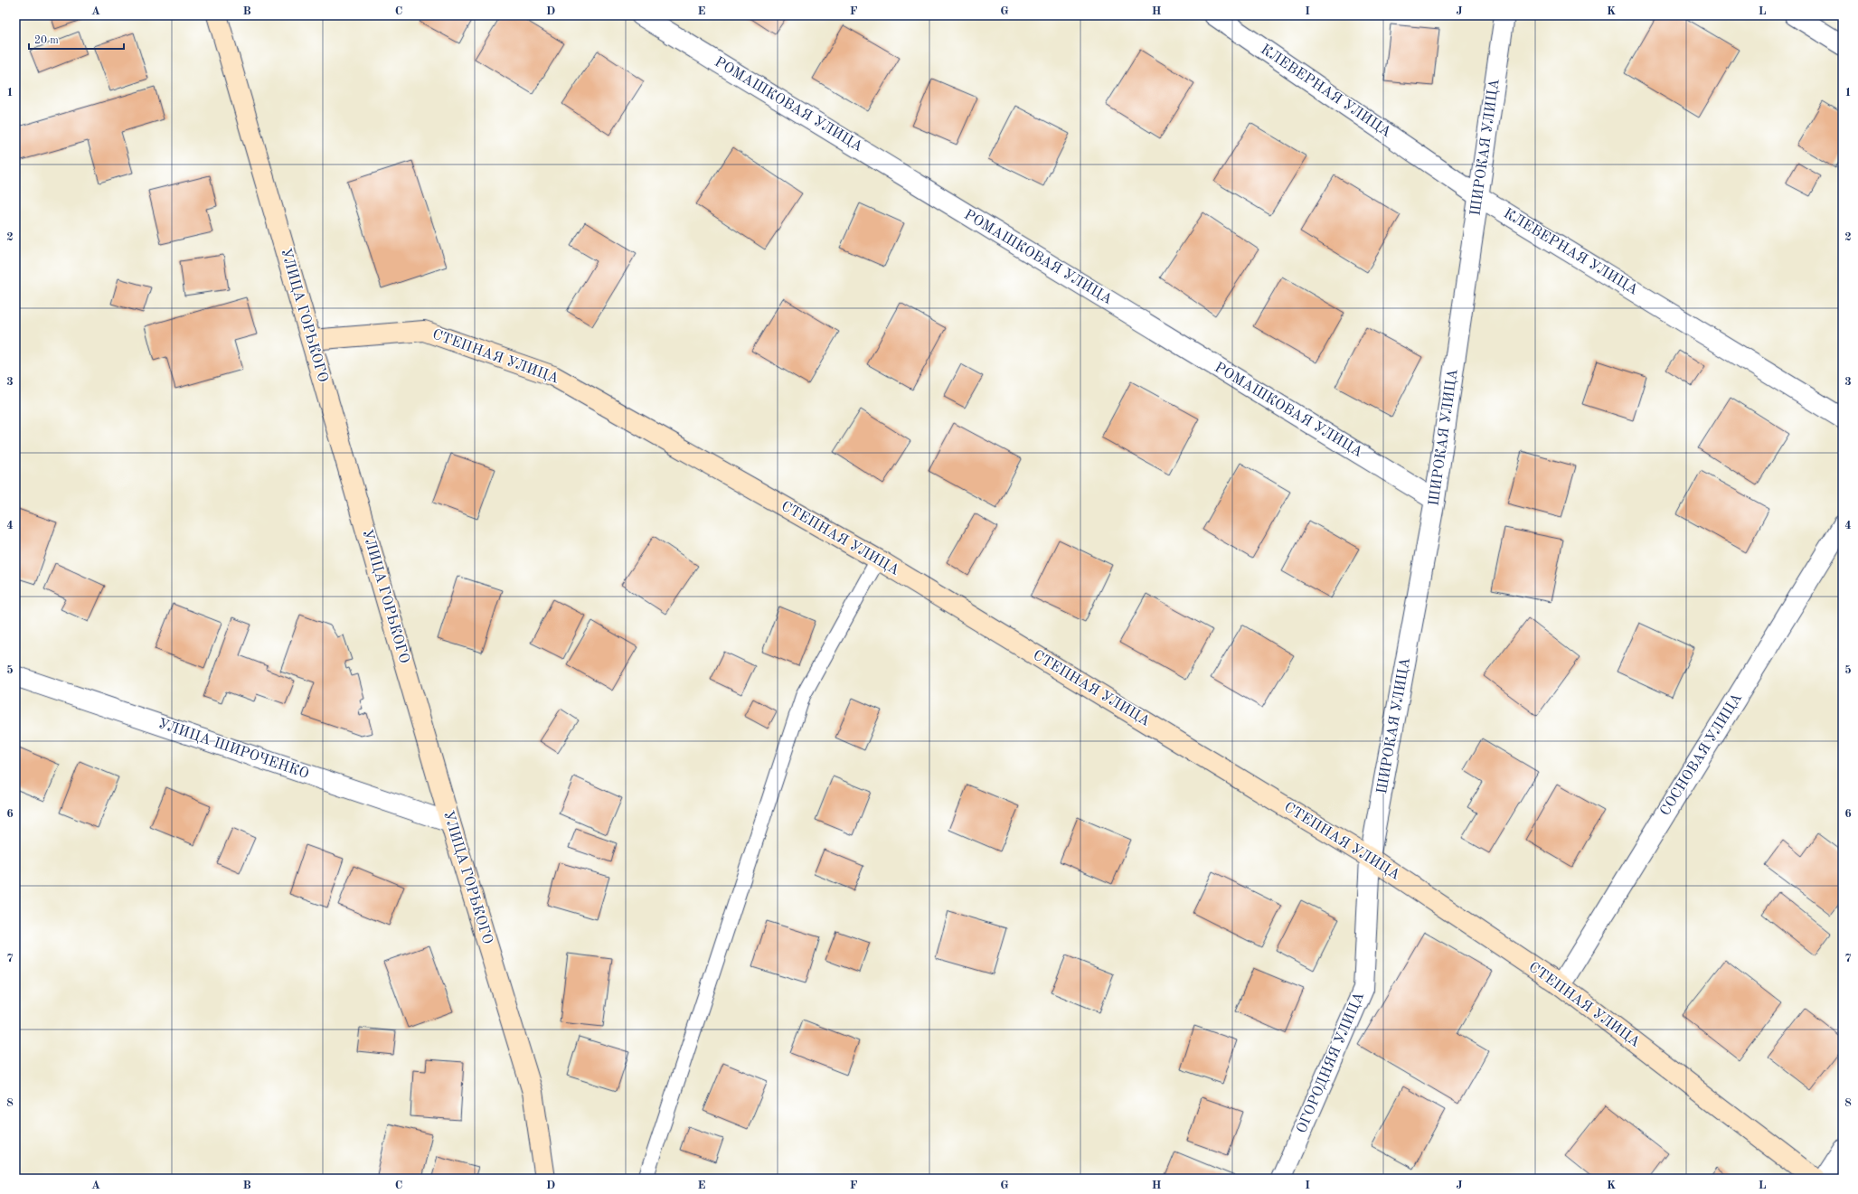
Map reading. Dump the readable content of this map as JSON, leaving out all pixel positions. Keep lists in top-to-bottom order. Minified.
{"streets":{"street":["КЛЕВЕРНАЯ УЛИЦА","РОМАШКОВАЯ УЛИЦА","ШИРОКАЯ УЛИЦА","УЛИЦА ГОРЬКОГО","СТЕПНАЯ УЛИЦА","УЛИЦА ШИРОЧЕНКО","СОСНОВАЯ УЛИЦА","ОГОРОДНЯЯ УЛИЦА"]},"crossings":[["КЛЕВЕРНАЯ УЛИЦА","ШИРОКАЯ УЛИЦА"],["РОМАШКОВАЯ УЛИЦА","ШИРОКАЯ УЛИЦА"],["ШИРОКАЯ УЛИЦА","СТЕПНАЯ УЛИЦА"],["ШИРОКАЯ УЛИЦА","ОГОРОДНЯЯ УЛИЦА"],["УЛИЦА ГОРЬКОГО","СТЕПНАЯ УЛИЦА"],["УЛИЦА ГОРЬКОГО","УЛИЦА ШИРОЧЕНКО"],["СТЕПНАЯ УЛИЦА","СОСНОВАЯ УЛИЦА"],["СТЕПНАЯ УЛИЦА","ОГОРОДНЯЯ УЛИЦА"]],"scale_bar":"20 m","grid":{"columns":["A","B","C","D","E","F","G","H","I","J","K","L"],"rows":["1","2","3","4","5","6","7","8"]}}
